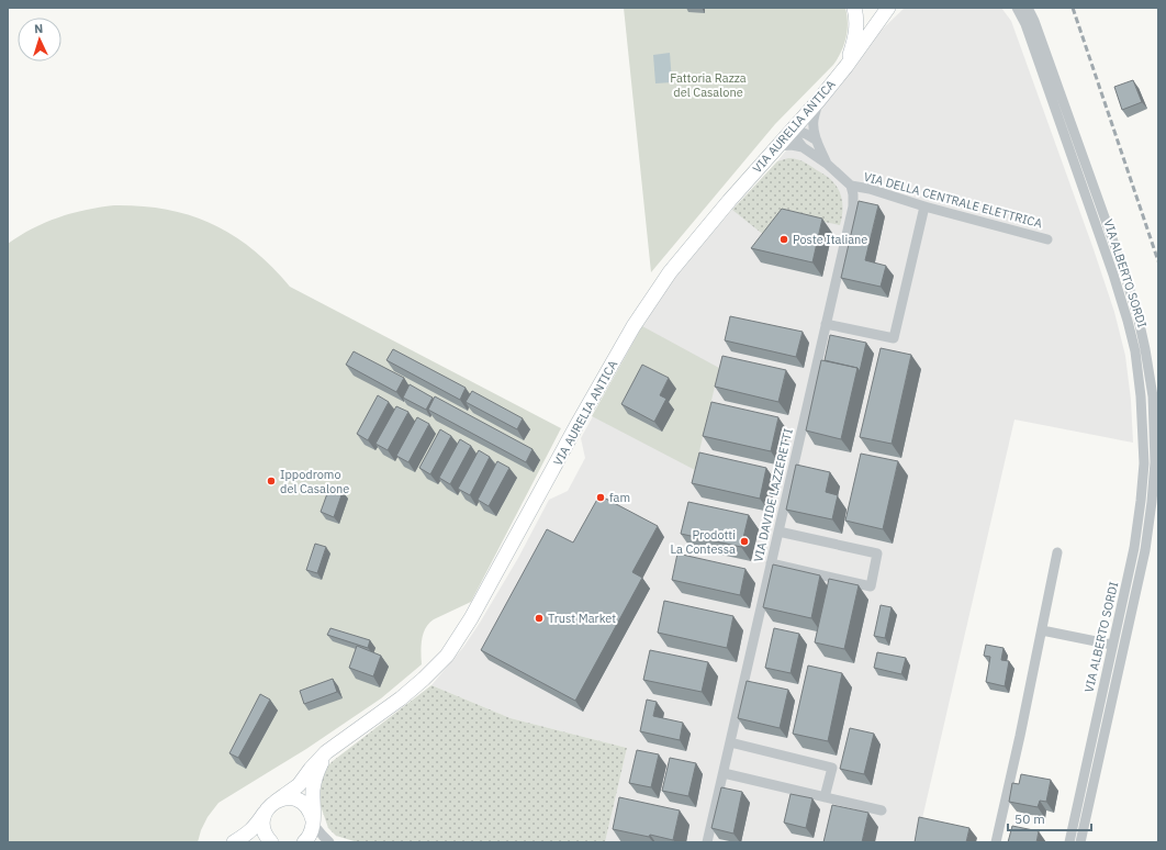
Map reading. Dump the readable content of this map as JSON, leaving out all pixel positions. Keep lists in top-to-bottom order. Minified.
{"streets":{"street":["VIA AURELIA ANTICA","VIA DELLA CENTRALE ELETTRICA","VIA ALBERTO SORDI","VIA DAVIDE LAZZERETTI"]},"crossings":[["VIA DELLA CENTRALE ELETTRICA","VIA DAVIDE LAZZERETTI"]],"parks":["Fattoria Razza del Casalone"],"places":["Poste Italiane","Ippodromo del Casalone","fam","Prodotti La Contessa","Trust Market"],"scale_bar":"50 m","north":"top"}
